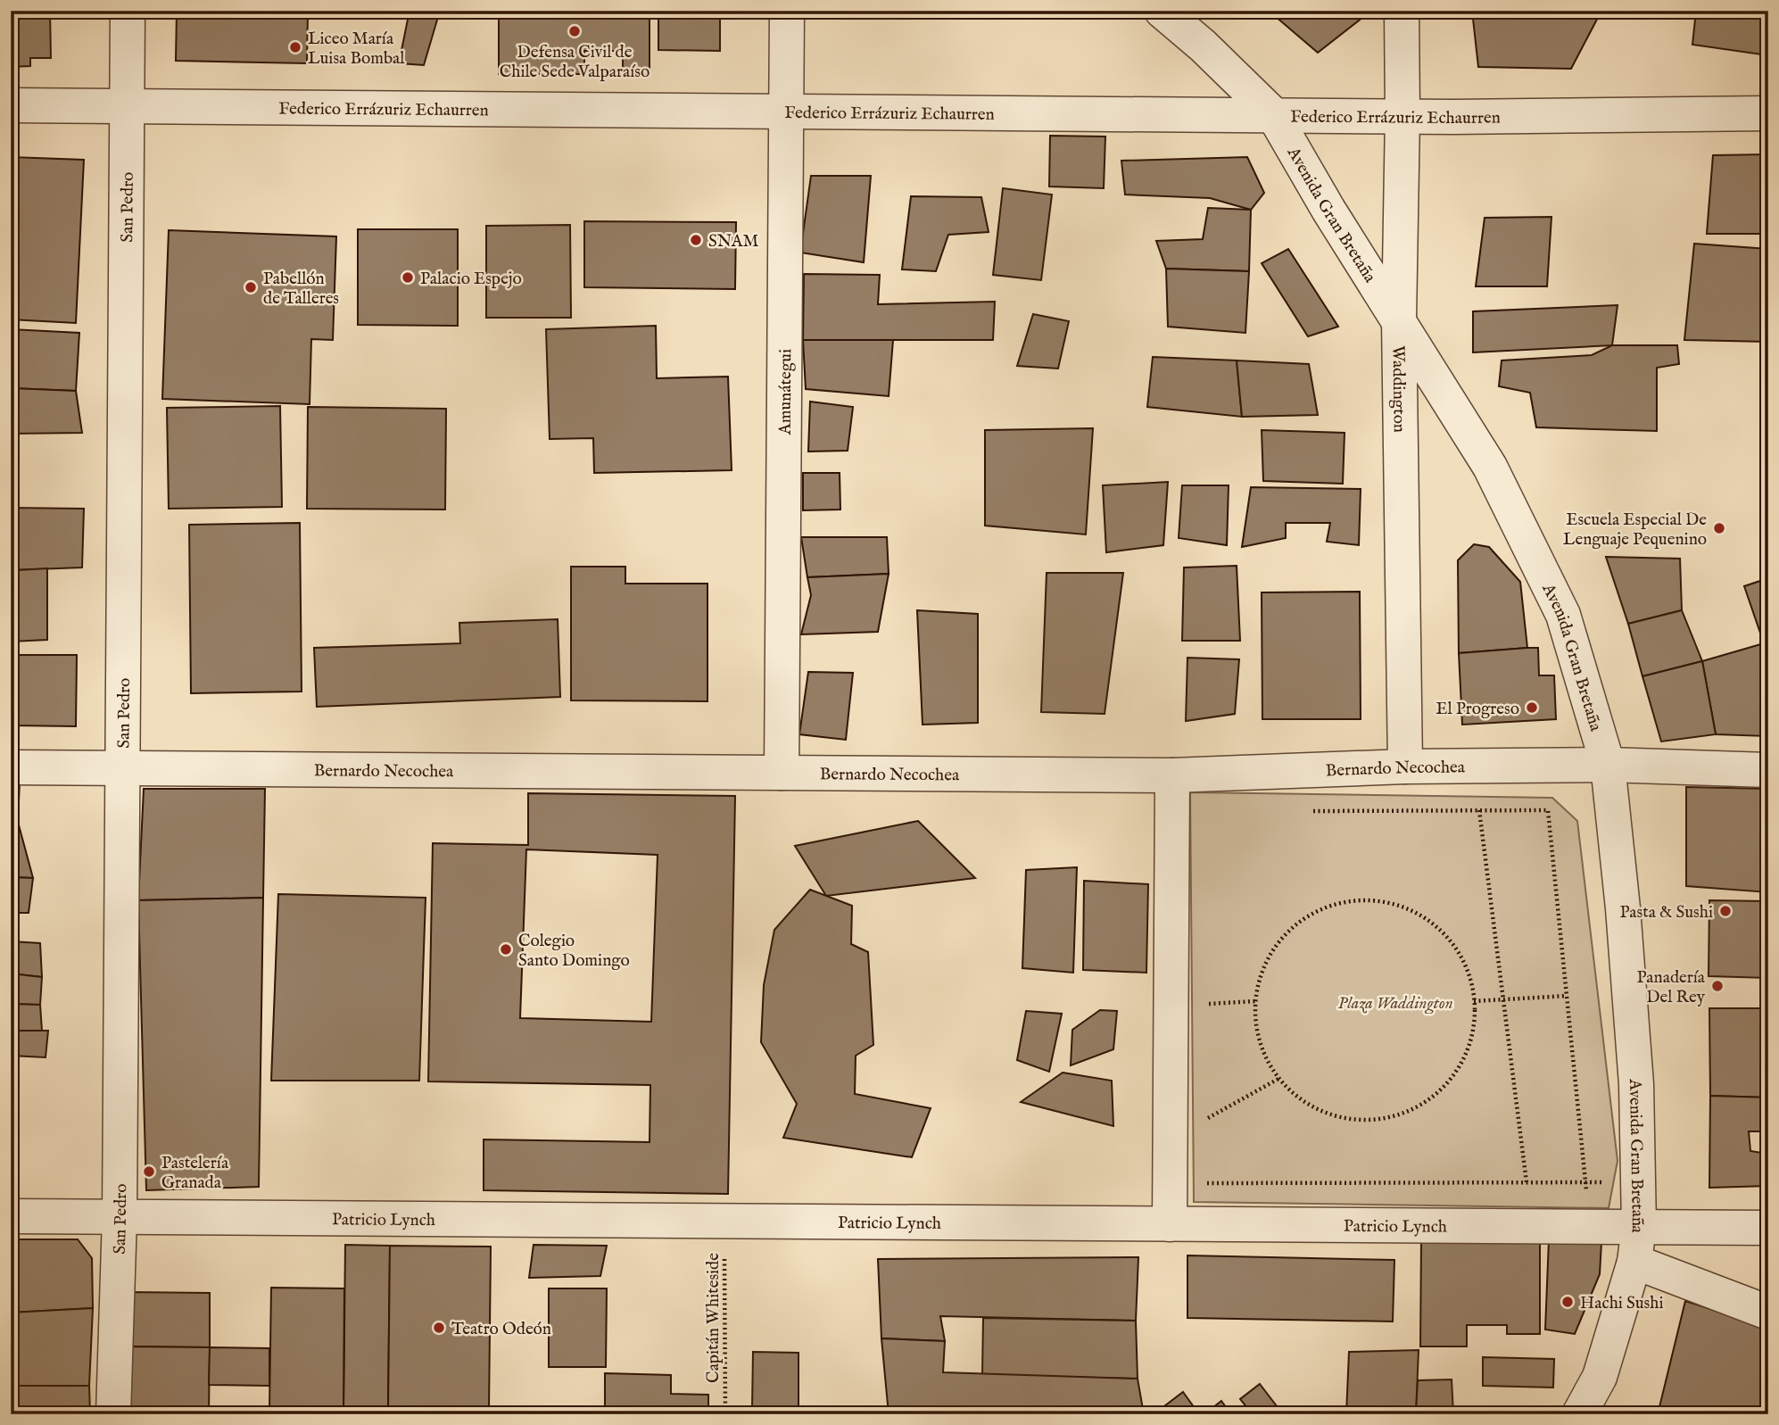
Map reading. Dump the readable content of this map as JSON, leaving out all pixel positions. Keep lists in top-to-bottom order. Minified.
{"streets":{"street":["Federico Errázuriz Echaurren","San Pedro","Avenida Gran Bretaña","Waddington","Amunátegui","Bernardo Necochea","Patricio Lynch"],"path":["Capitán Whiteside"]},"crossings":[["Federico Errázuriz Echaurren","San Pedro"],["Federico Errázuriz Echaurren","Avenida Gran Bretaña"],["Federico Errázuriz Echaurren","Waddington"],["Federico Errázuriz Echaurren","Amunátegui"],["San Pedro","Bernardo Necochea"],["San Pedro","Patricio Lynch"],["Avenida Gran Bretaña","Waddington"],["Avenida Gran Bretaña","Bernardo Necochea"],["Avenida Gran Bretaña","Patricio Lynch"],["Waddington","Bernardo Necochea"],["Amunátegui","Bernardo Necochea"],["Patricio Lynch","Capitán Whiteside"]],"parks":["Plaza Waddington"],"places":["Defensa Civil de Chile Sede Valparaíso","Liceo María Luisa Bombal","SNAM","Palacio Espejo","Pabellón de Talleres","Escuela Especial De Lenguaje Pequenino","El Progreso","Pasta & Sushi","Colegio Santo Domingo","Panadería Del Rey","Pastelería Granada","Hachi Sushi","Teatro Odeón"]}
